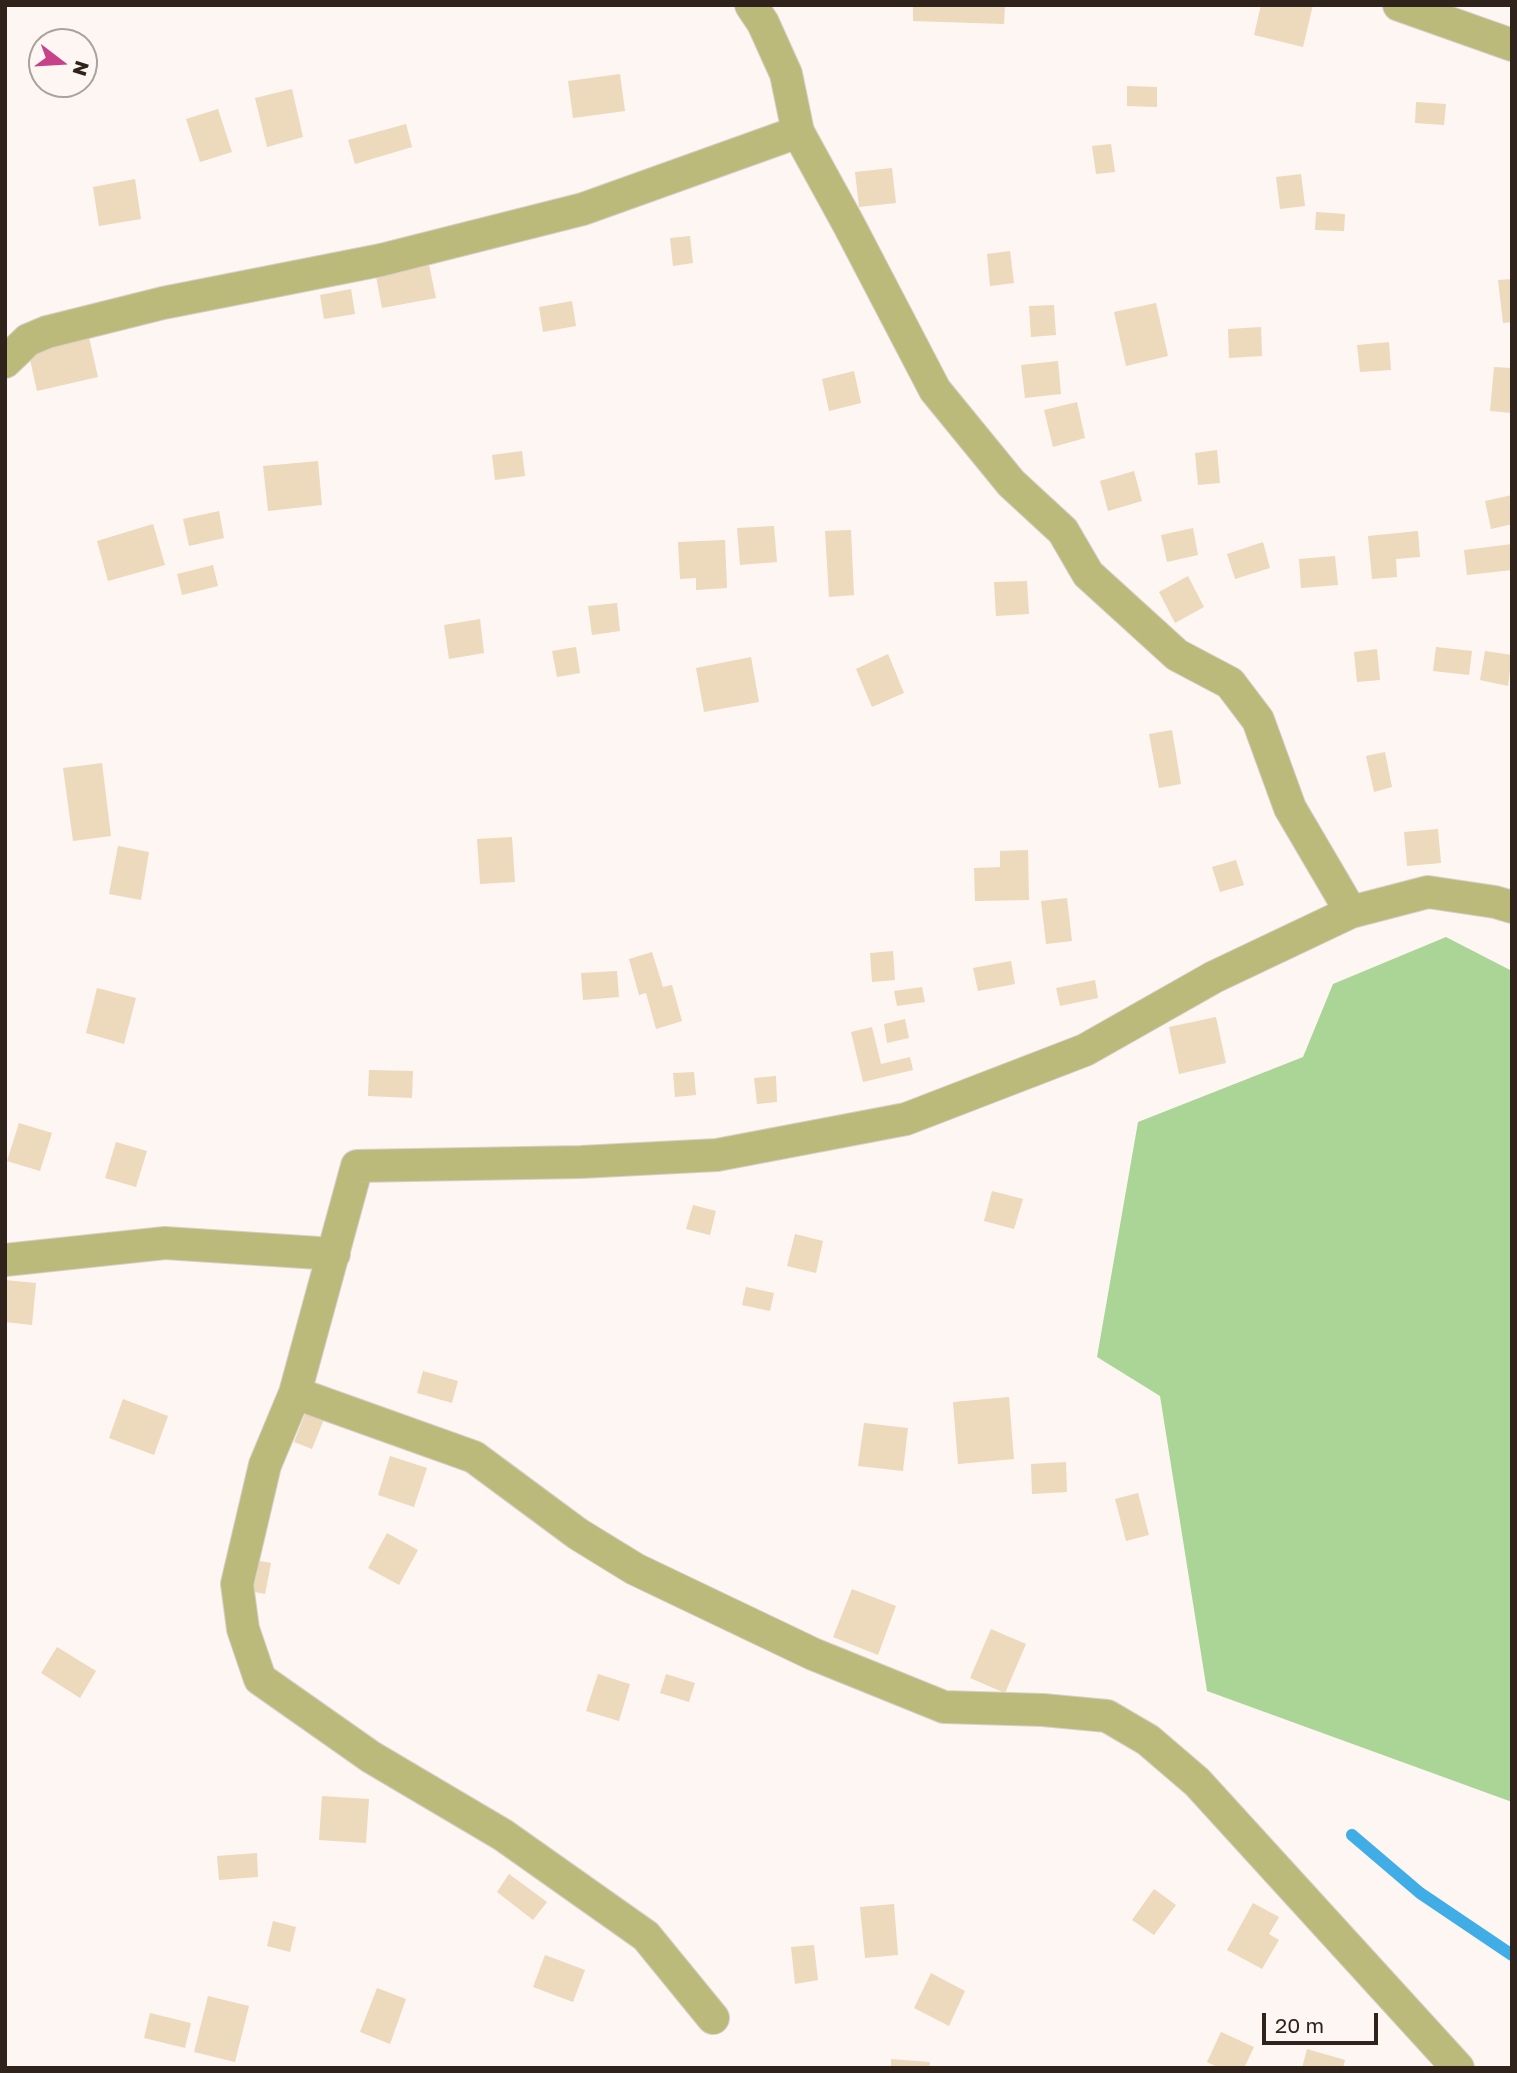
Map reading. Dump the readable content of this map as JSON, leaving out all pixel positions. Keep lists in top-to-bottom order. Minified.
{"scale_bar":"20 m","north":"right"}
